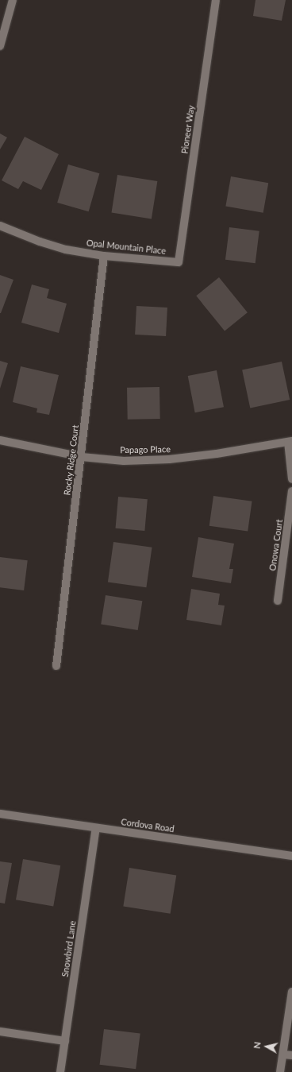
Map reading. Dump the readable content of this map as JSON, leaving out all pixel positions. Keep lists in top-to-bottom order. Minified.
{"streets":{"street":["Pioneer Way","Opal Mountain Place","Papago Place","Rocky Ridge Court","Onowa Court","Cordova Road","Snowbird Lane"]},"crossings":[["Pioneer Way","Opal Mountain Place"],["Opal Mountain Place","Rocky Ridge Court"],["Papago Place","Rocky Ridge Court"],["Cordova Road","Snowbird Lane"]],"north":"left"}
